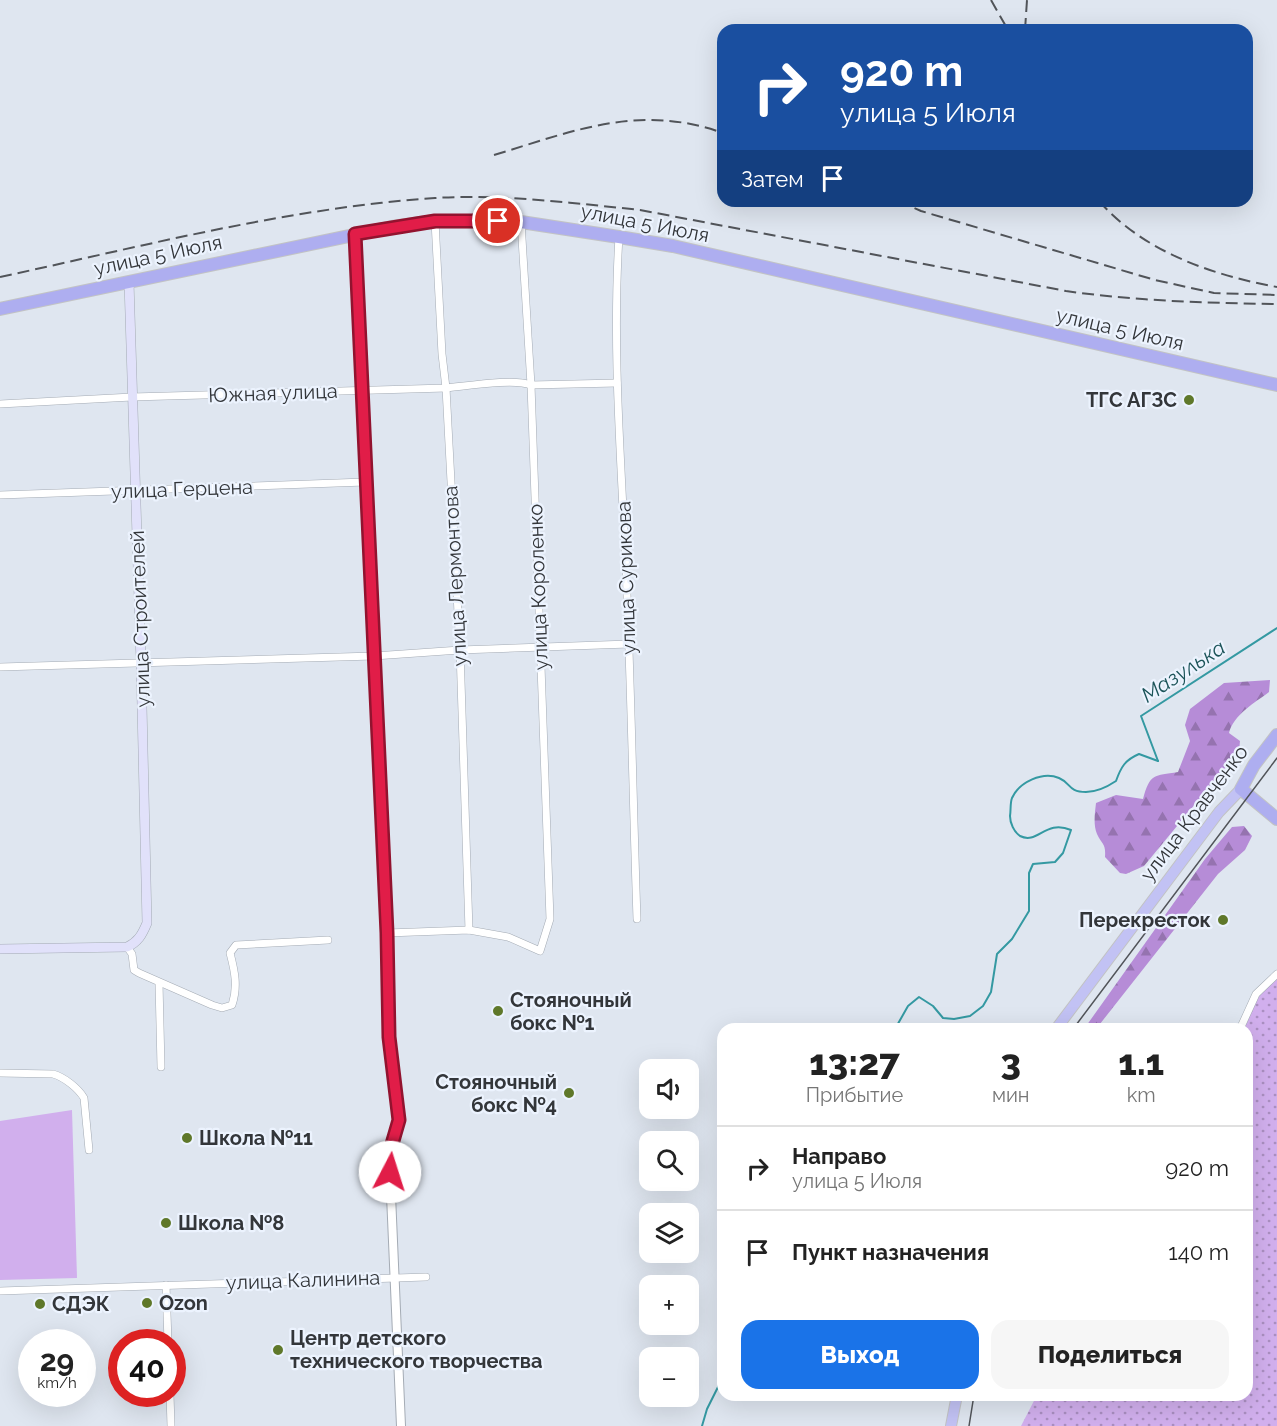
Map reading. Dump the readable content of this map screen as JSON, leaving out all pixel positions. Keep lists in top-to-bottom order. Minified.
{"streets":{"highway":["улица 5 Июля","улица Кравченко"],"main road":["улица Строителей"],"street":["Южная улица","улица Герцена","улица Лермонтова","улица Сурикова","улица Короленко","улица Калинина"]},"crossings":[["улица 5 Июля","улица Лермонтова"],["улица 5 Июля","улица Сурикова"],["улица 5 Июля","улица Короленко"],["улица 5 Июля","улица Строителей"],["Южная улица","улица Лермонтова"],["Южная улица","улица Сурикова"],["Южная улица","улица Короленко"],["Южная улица","улица Строителей"],["улица Герцена","улица Строителей"],["улица Лермонтова","улица Короленко"]],"water":["Мазулька"],"places":["ТГС АГЗС","Перекресток","Стояночный бокс №1","Стояночный бокс №4","Школа №11","Школа №8","Ozon","СДЭК","Центр детского технического творчества"],"page":{"turn":["920 m","улица 5 Июля"],"then":"Затем","eta":["13:27","Прибытие","3","мин","1.1","km"],"map_buttons":["+","−"],"list":[{"name":"Направо","note":"улица 5 Июля","value":"920 m"},{"name":"Пункт назначения","value":"140 m"}],"buttons":["Выход","Поделиться"],"speed":"29 km/h","limit":"40"}}
